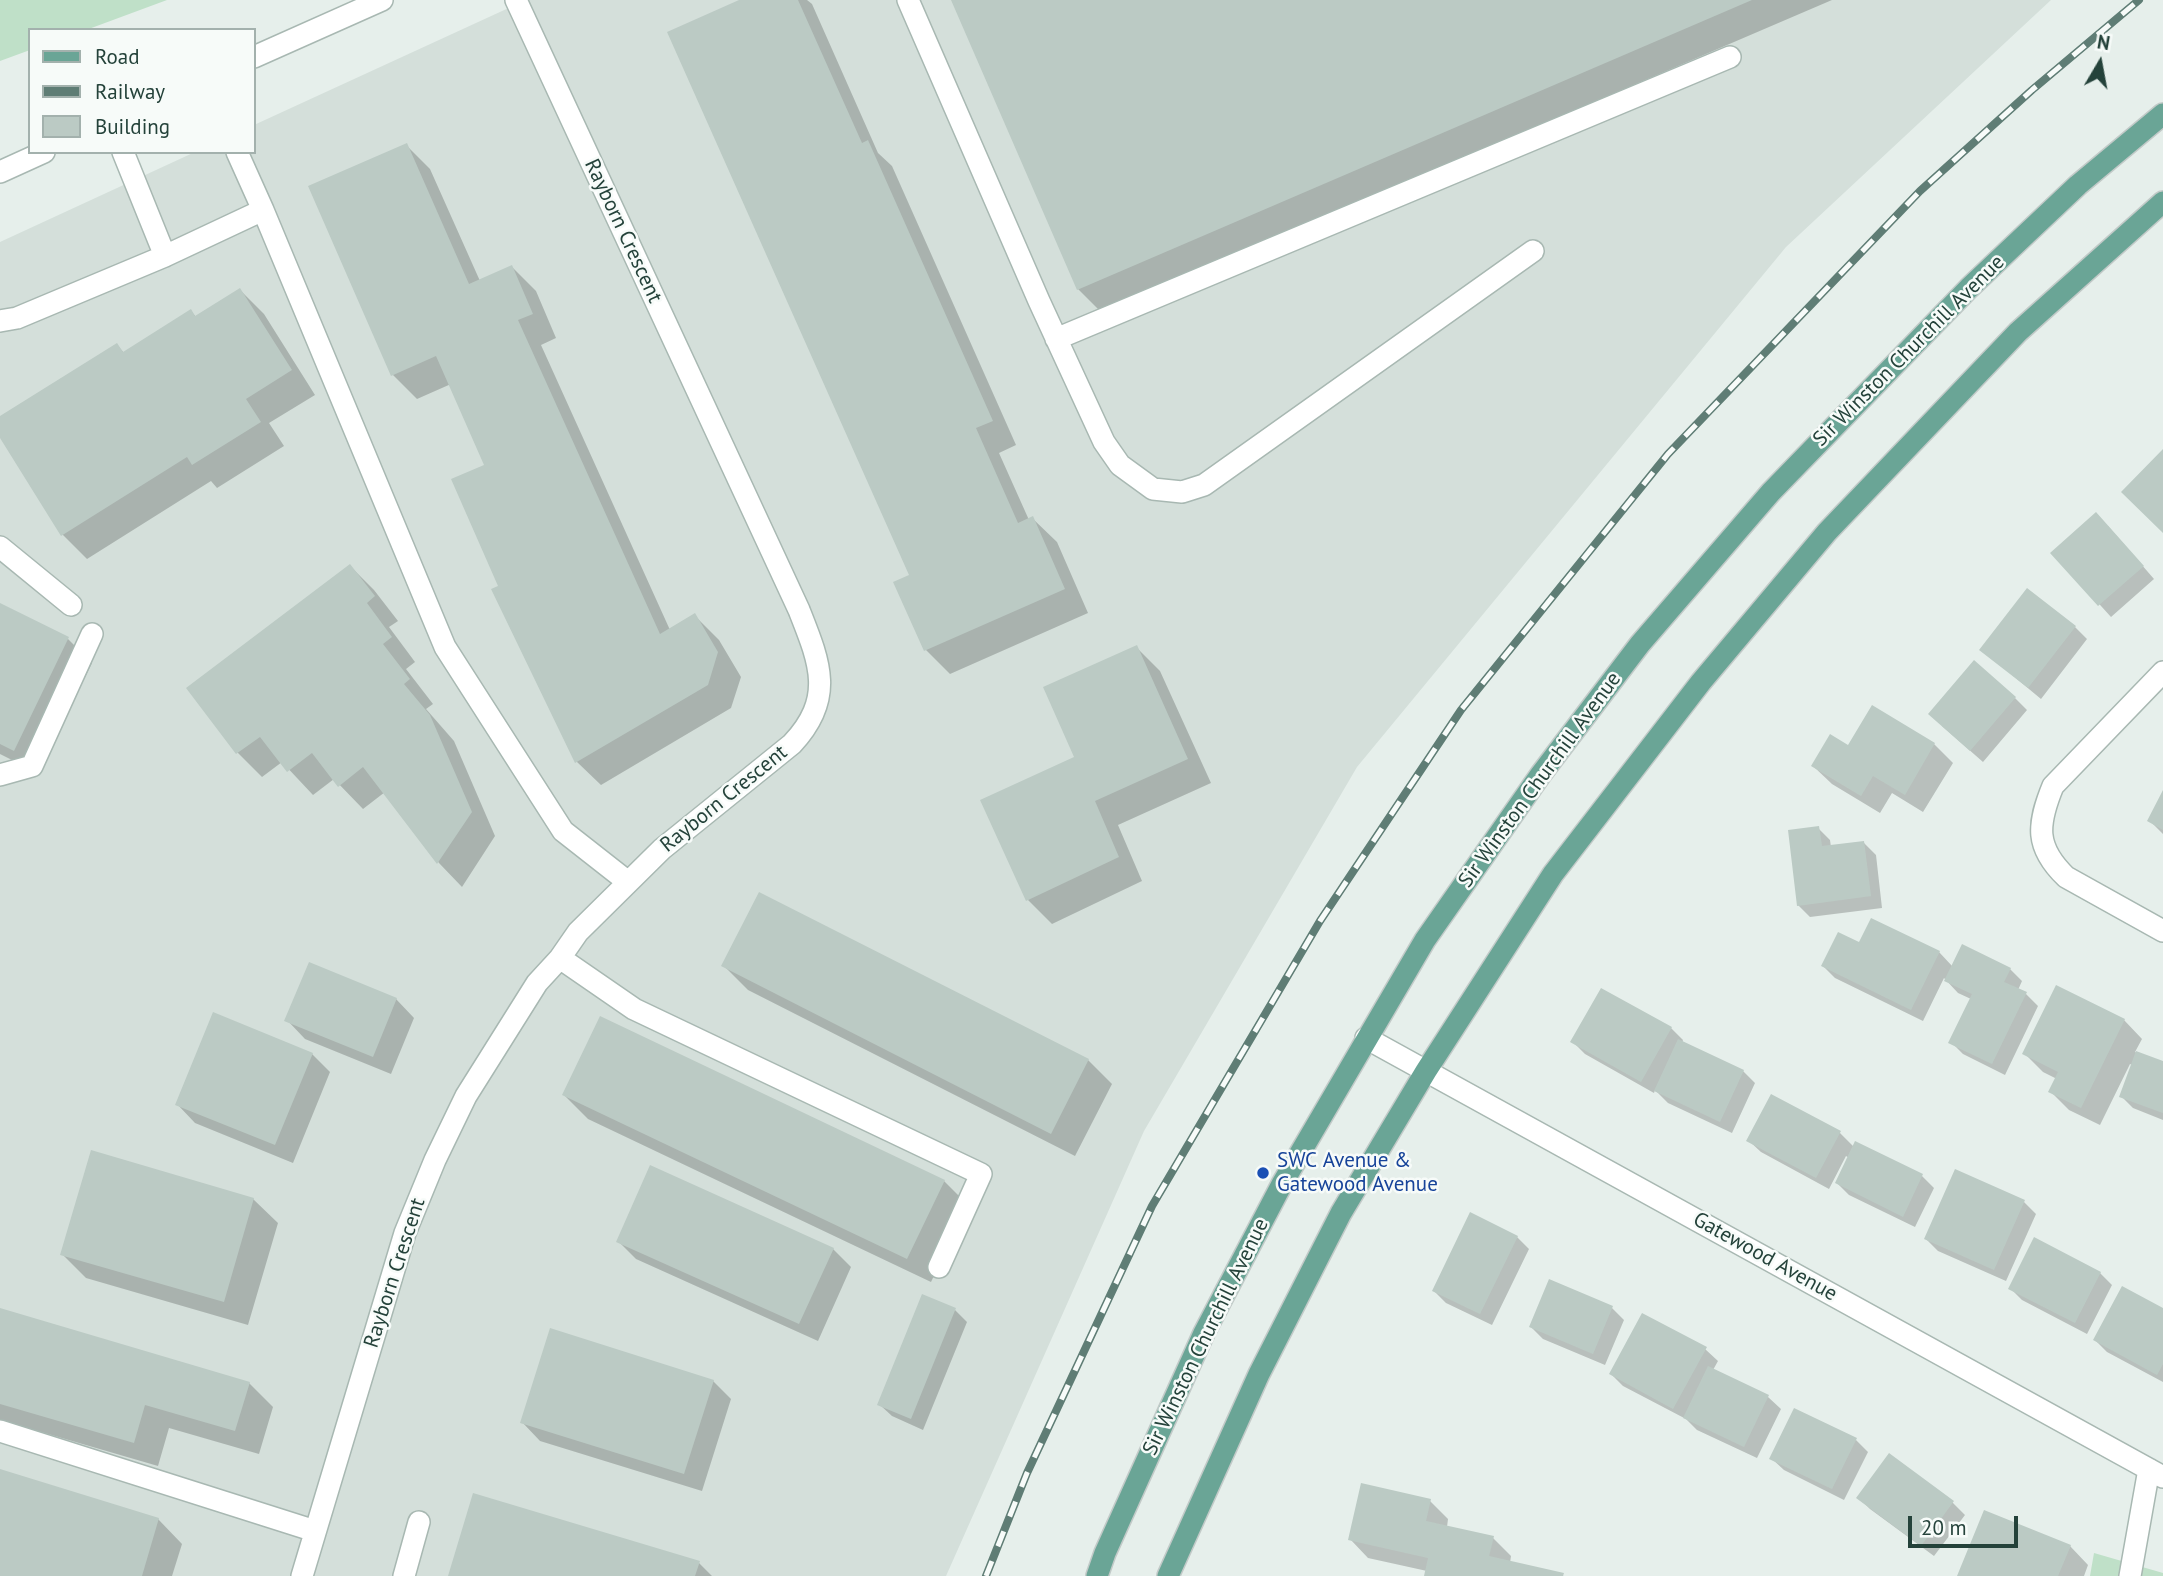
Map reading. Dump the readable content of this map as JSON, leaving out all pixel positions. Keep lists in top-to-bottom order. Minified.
{"streets":{"main road":["Sir Winston Churchill Avenue"],"street":["Rayborn Crescent","Gatewood Avenue"]},"crossings":[["Sir Winston Churchill Avenue","Gatewood Avenue"]],"places":["SWC Avenue & Gatewood Avenue"],"legend":["Road","Railway","Building"],"scale_bar":"20 m","north":"top"}
